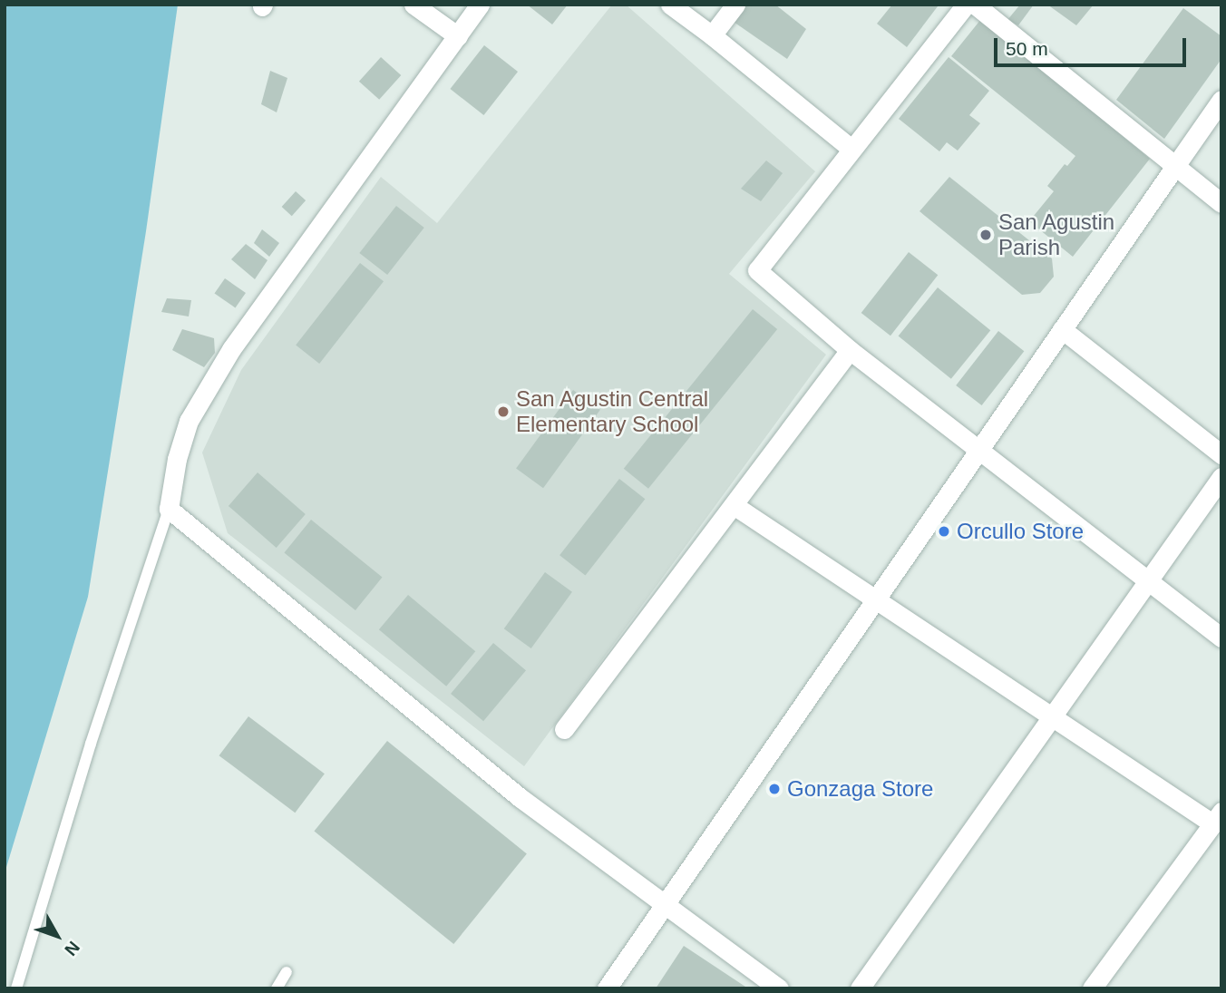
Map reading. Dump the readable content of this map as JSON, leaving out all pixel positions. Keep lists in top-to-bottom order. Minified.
{"places":["San Agustin Parish","San Agustin Central Elementary School","Orcullo Store","Gonzaga Store"],"scale_bar":"50 m","north":"bottom right"}
